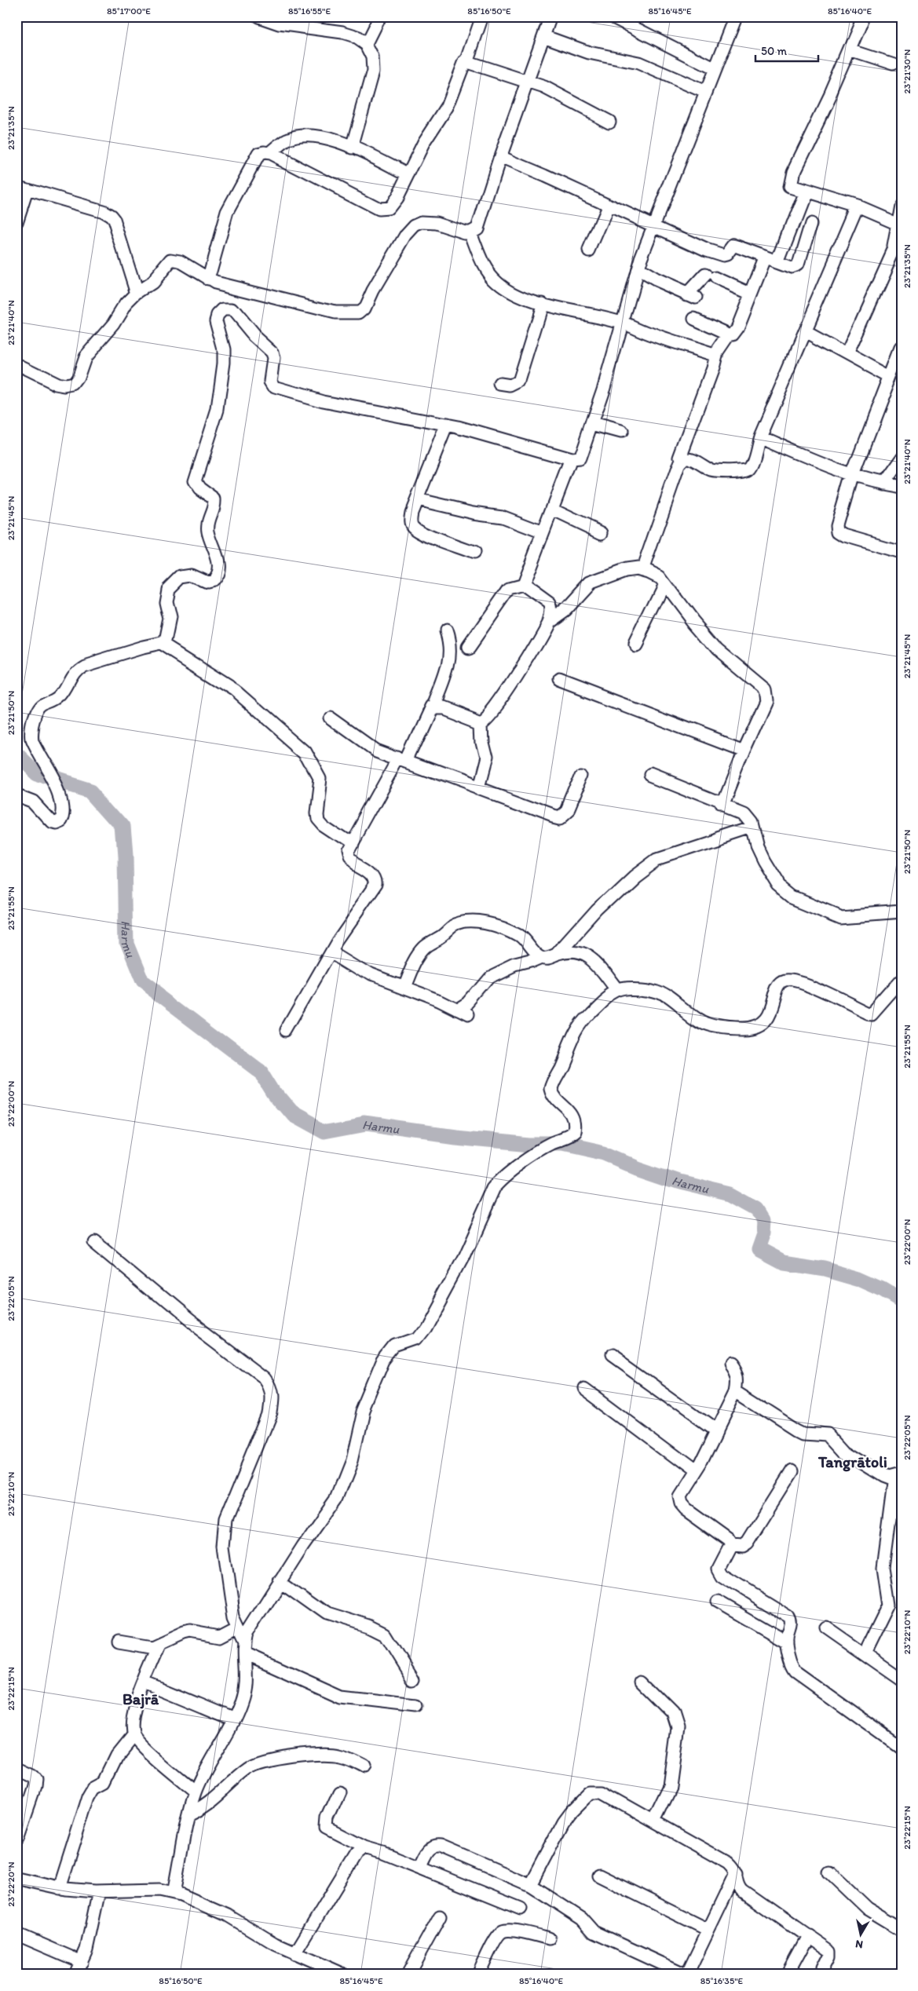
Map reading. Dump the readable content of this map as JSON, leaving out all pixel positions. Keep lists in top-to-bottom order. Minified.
{"districts":["Tangrātoli","Bajrā"],"water":["Harmu"],"scale_bar":"50 m","north":"bottom","coordinates":["85°17'00\"E","85°16'55\"E","85°16'50\"E","85°16'45\"E","85°16'40\"E","23°21'30\"N","23°21'35\"N","23°21'40\"N","23°21'45\"N","23°21'50\"N","23°21'55\"N","23°22'00\"N","23°22'05\"N","23°22'10\"N","23°22'15\"N","23°22'20\"N","85°16'35\"E"]}
